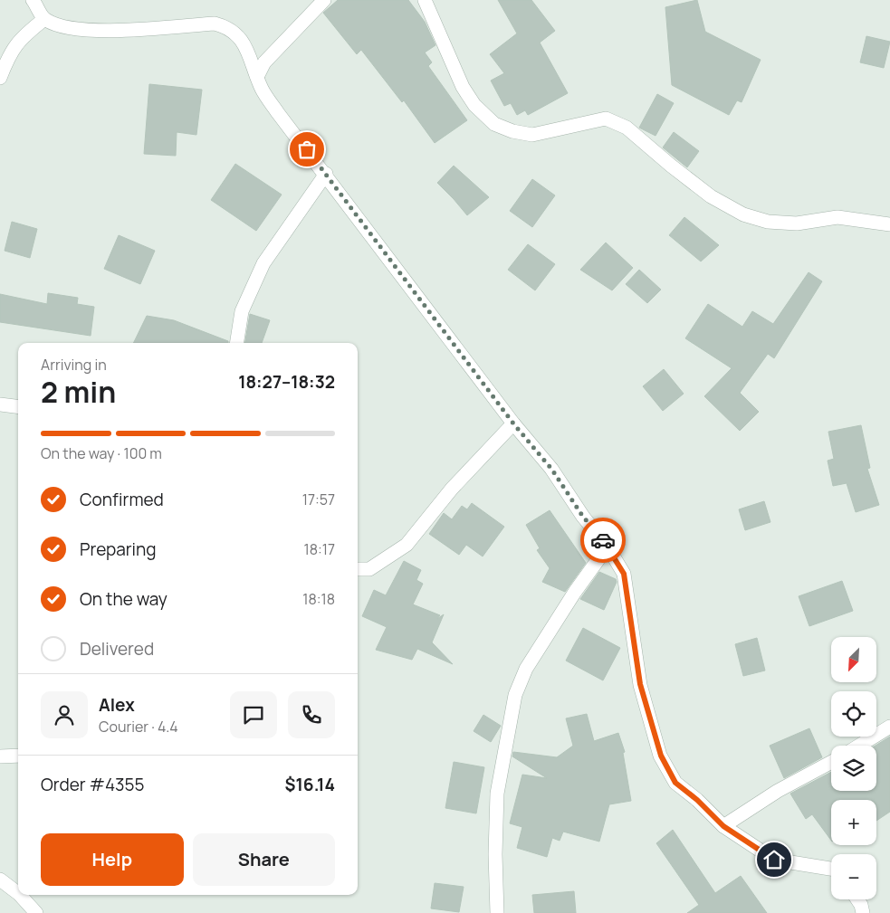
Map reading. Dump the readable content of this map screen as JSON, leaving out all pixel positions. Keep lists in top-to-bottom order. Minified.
{"north":"bottom left","page":{"heading":["2 min","Arriving in","18:27–18:32"],"panel":["Alex","Courier · 4.4","Order #4355","$16.14"],"bar":"On the way · 100 m","list":[["Confirmed","17:57"],["Preparing","18:17"],["On the way","18:18"],"Delivered"],"map_buttons":["+","−"],"buttons":["Help","Share"]}}
